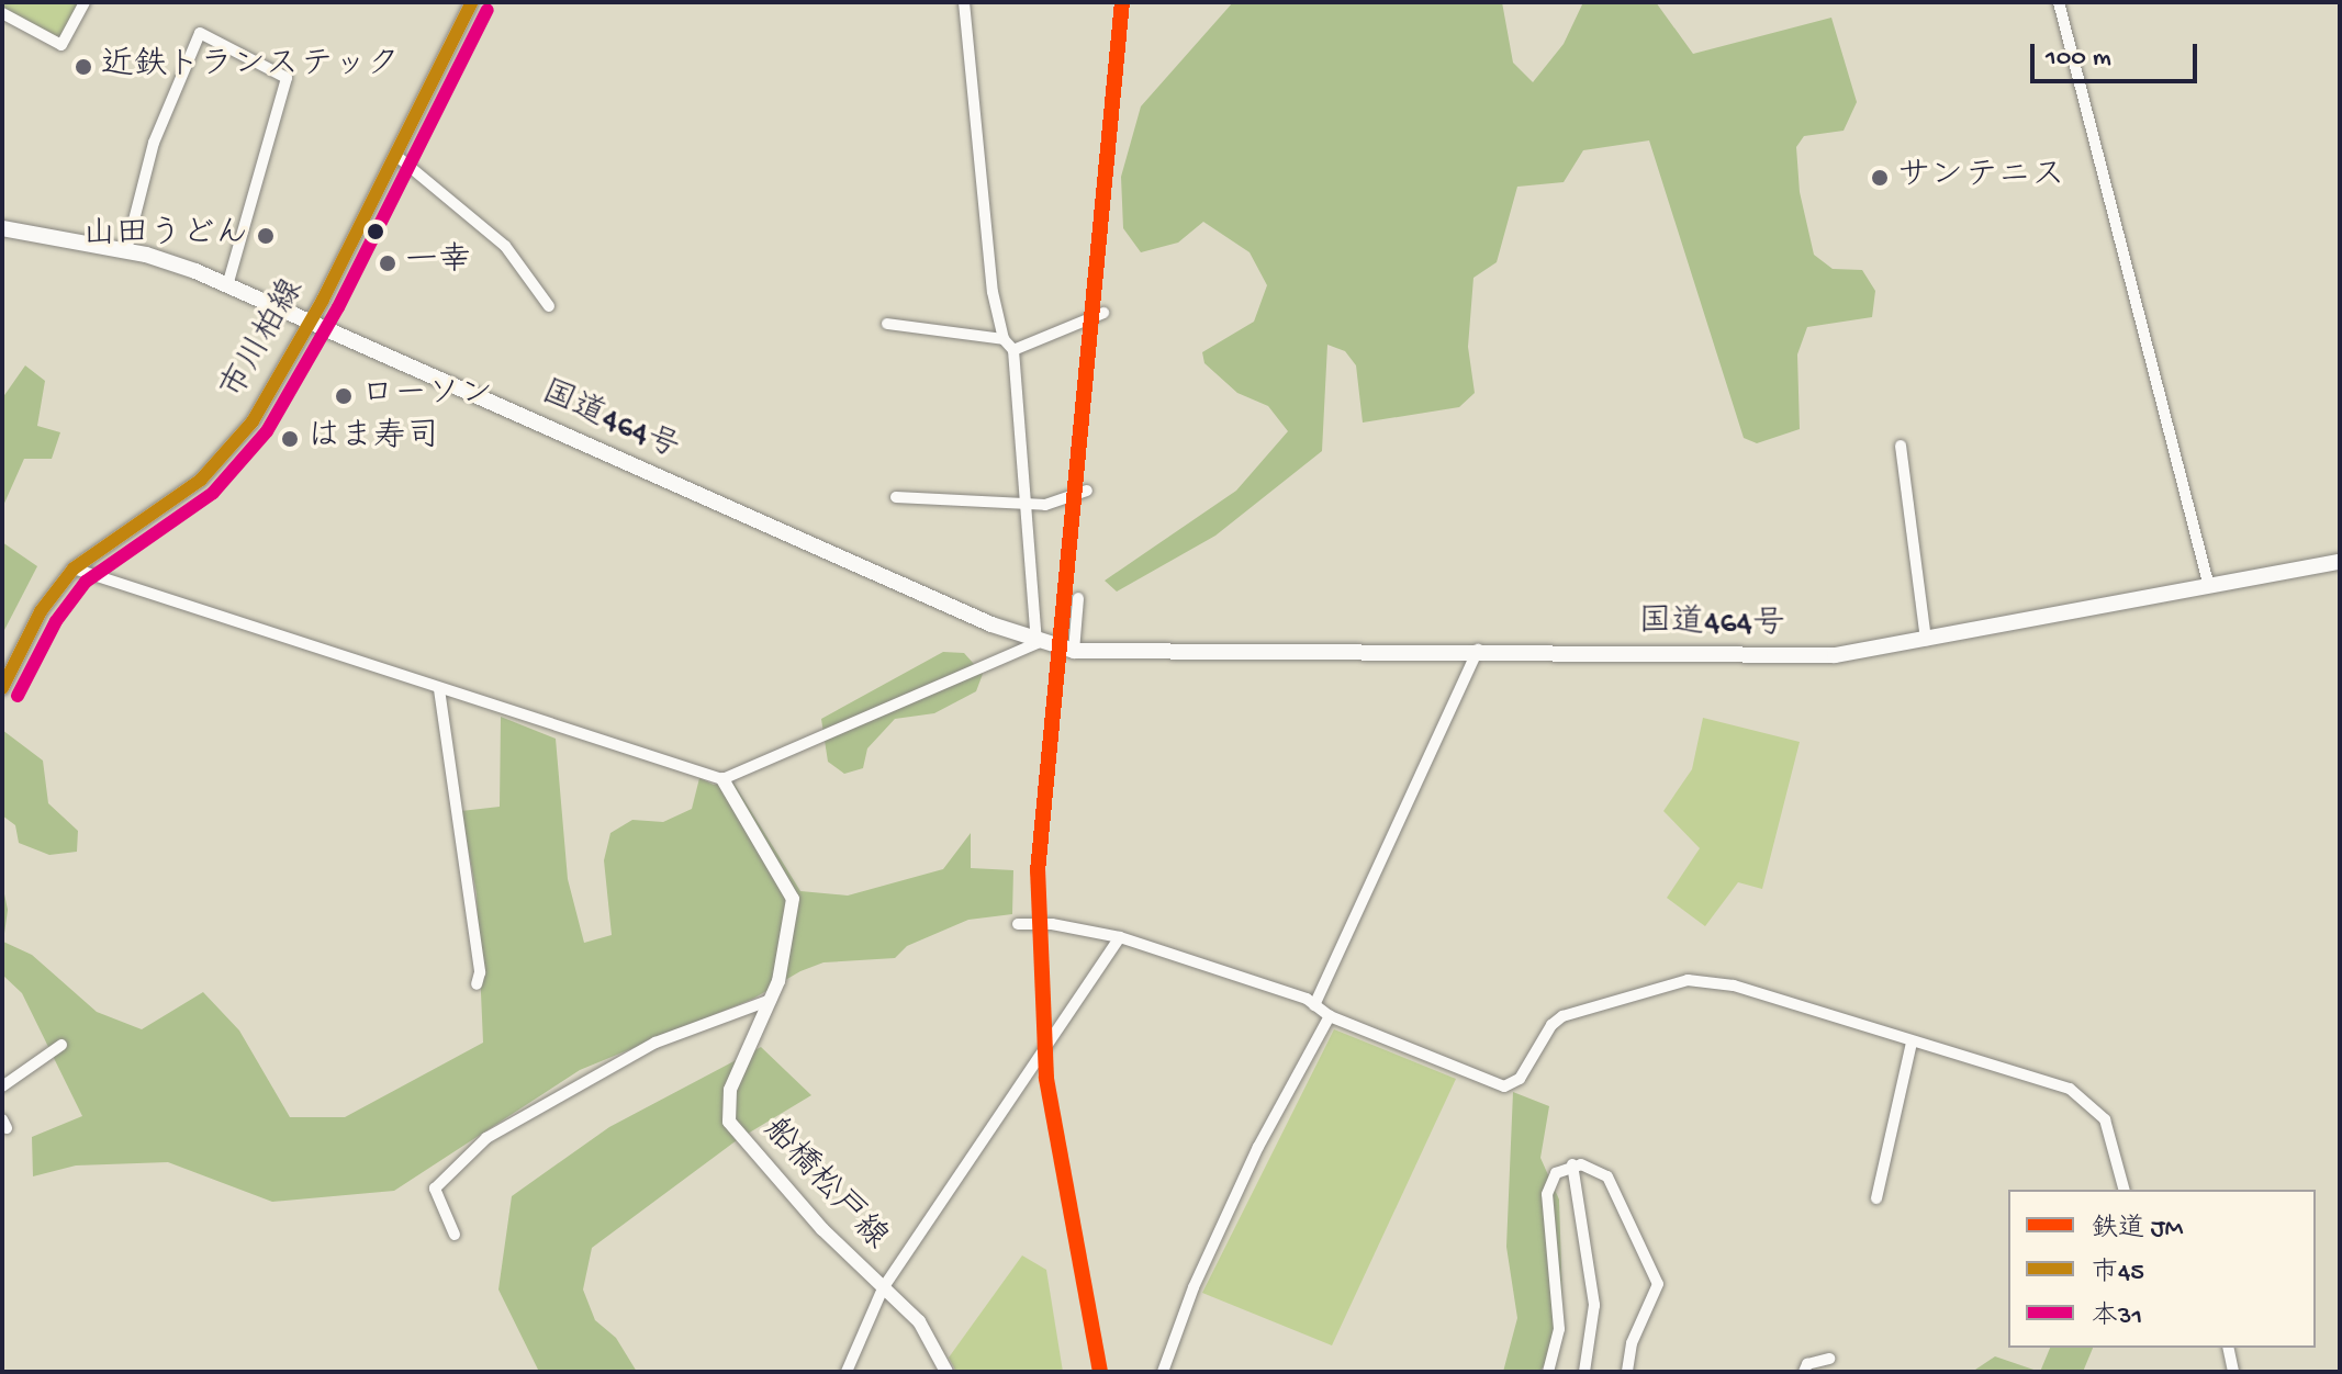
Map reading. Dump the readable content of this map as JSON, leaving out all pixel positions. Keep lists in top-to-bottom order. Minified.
{"streets":{"highway":["国道464号"],"main road":["市川柏線","船橋松戸線"]},"crossings":[["市川柏線","国道464号"]],"places":["近鉄トランステック","サンテニス","山田うどん","一幸","ローソン","はま寿司"],"lines":["rail line JM","transit line 市45","transit line 本31"],"legend":["鉄道 JM","市45","本31"],"scale_bar":"100 m"}
